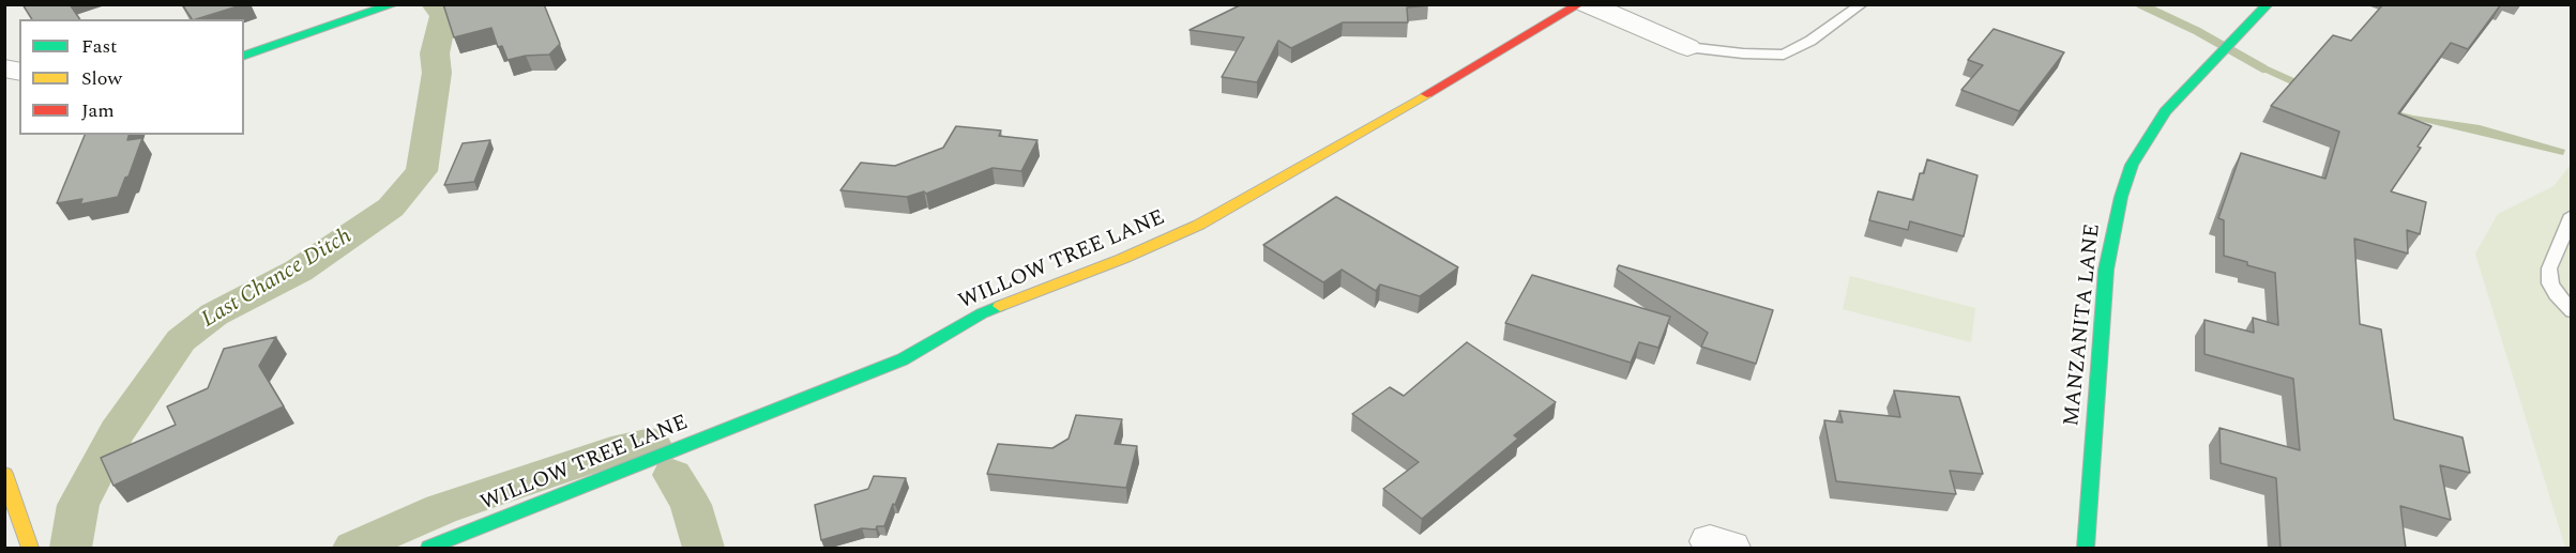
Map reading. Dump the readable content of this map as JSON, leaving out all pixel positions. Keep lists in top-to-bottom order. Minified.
{"streets":{"street":["WILLOW TREE LANE","MANZANITA LANE"]},"water":["Last Chance Ditch"],"legend":["Fast","Slow","Jam"]}
